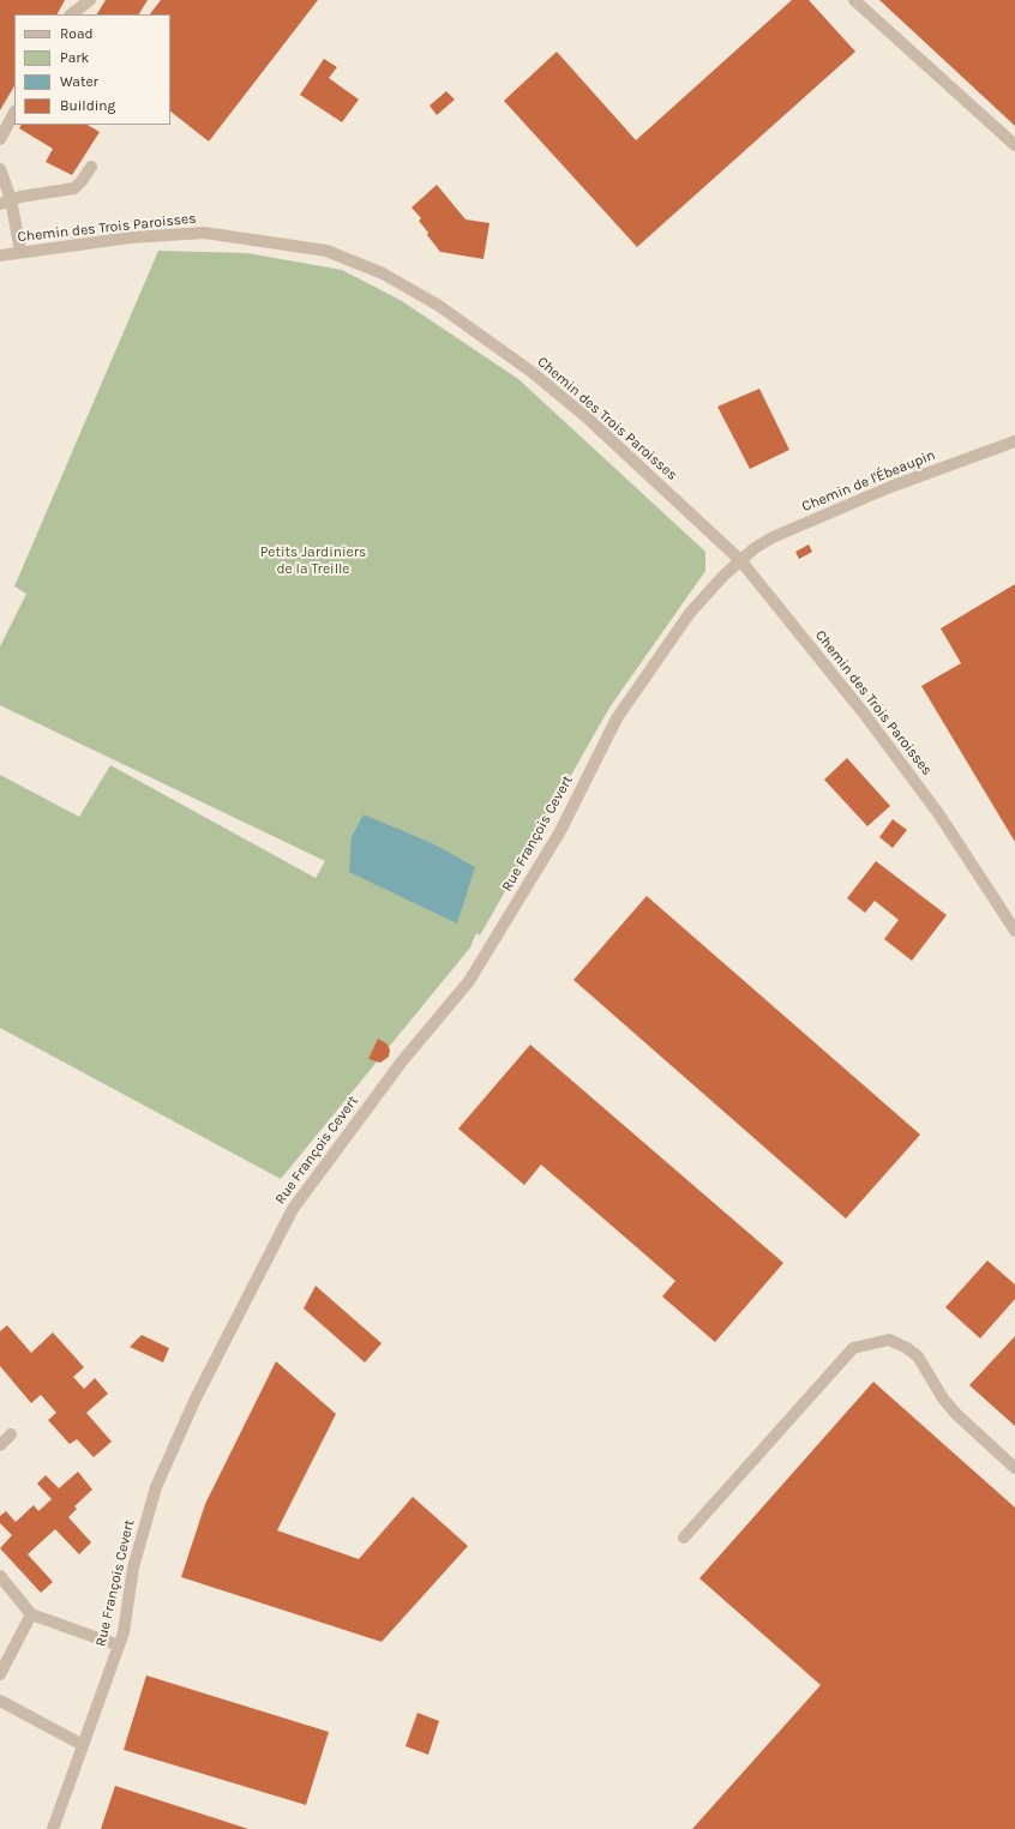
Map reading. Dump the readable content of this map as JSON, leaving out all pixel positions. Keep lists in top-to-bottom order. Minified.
{"streets":{"street":["Chemin des Trois Paroisses","Chemin de l'Ébeaupin","Rue François Cevert"]},"crossings":[["Chemin des Trois Paroisses","Chemin de l'Ébeaupin"],["Chemin des Trois Paroisses","Rue François Cevert"],["Chemin de l'Ébeaupin","Rue François Cevert"]],"parks":["Petits Jardiniers de la Treille"],"legend":["Road","Park","Water","Building"]}
